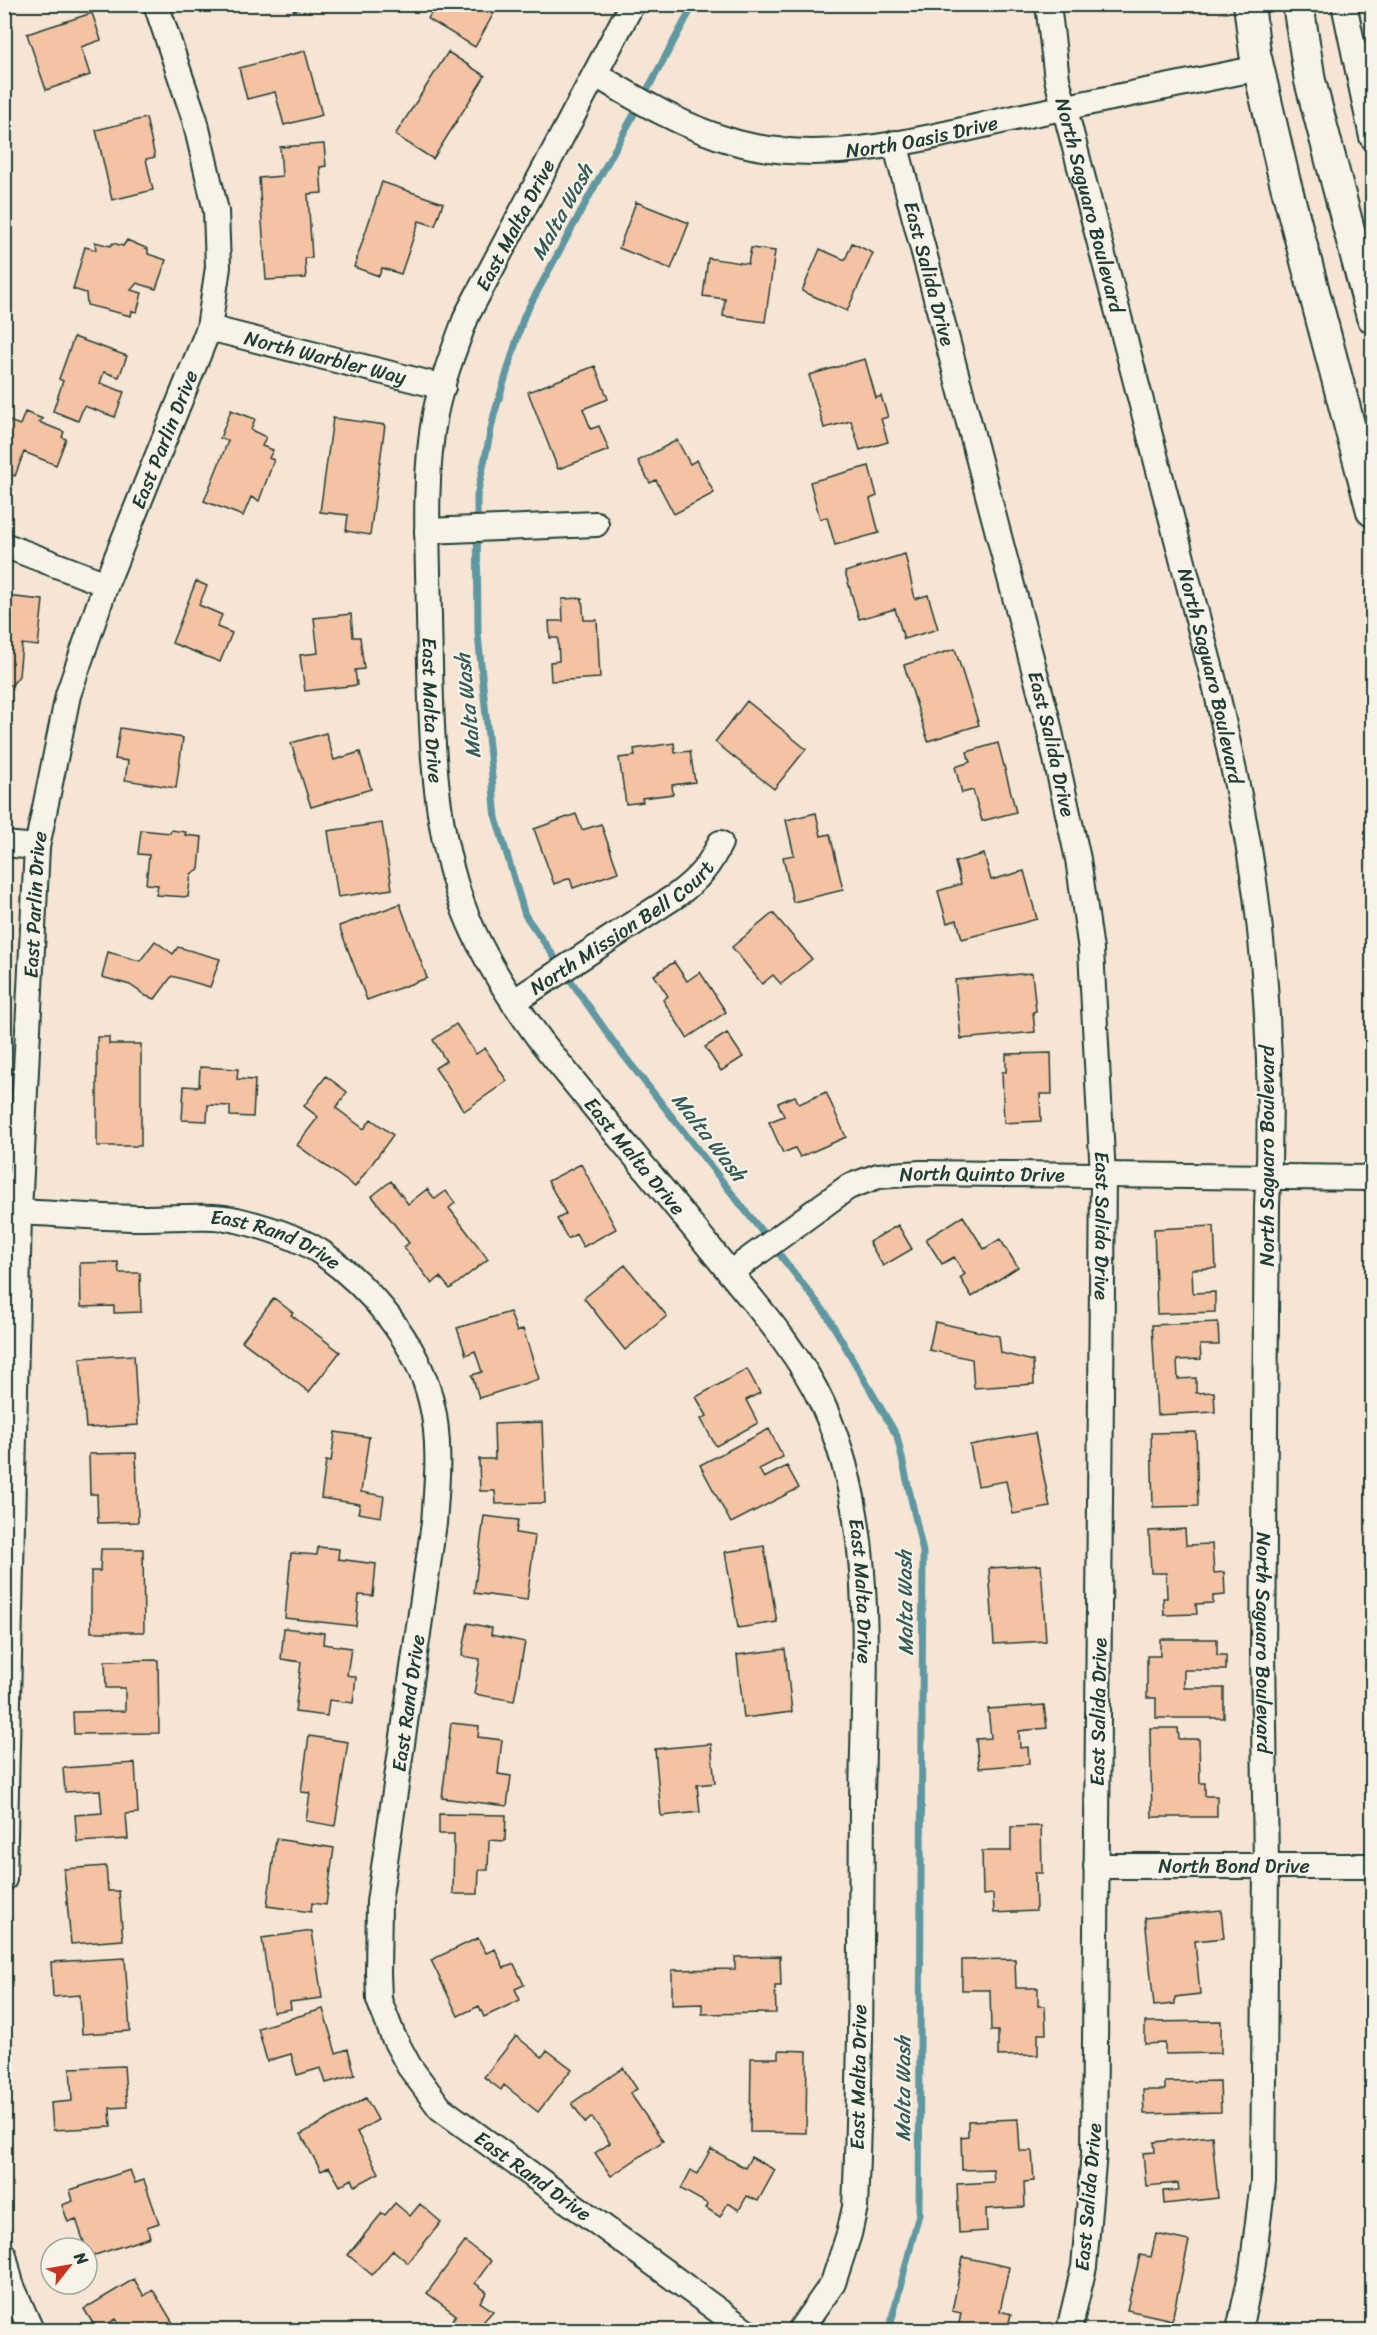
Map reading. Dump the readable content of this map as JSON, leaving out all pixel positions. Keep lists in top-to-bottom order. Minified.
{"streets":{"street":["North Oasis Drive","North Saguaro Boulevard","East Malta Drive","East Salida Drive","North Warbler Way","East Parlin Drive","North Mission Bell Court","North Quinto Drive","East Rand Drive","North Bond Drive"]},"crossings":[["North Oasis Drive","North Saguaro Boulevard"],["North Oasis Drive","East Malta Drive"],["North Oasis Drive","East Salida Drive"],["North Saguaro Boulevard","North Quinto Drive"],["North Saguaro Boulevard","North Bond Drive"],["East Malta Drive","North Warbler Way"],["East Malta Drive","North Mission Bell Court"],["East Malta Drive","North Quinto Drive"],["East Salida Drive","North Quinto Drive"],["East Salida Drive","North Bond Drive"],["North Warbler Way","East Parlin Drive"],["East Parlin Drive","East Rand Drive"]],"water":["Malta Wash"],"north":"top right"}
